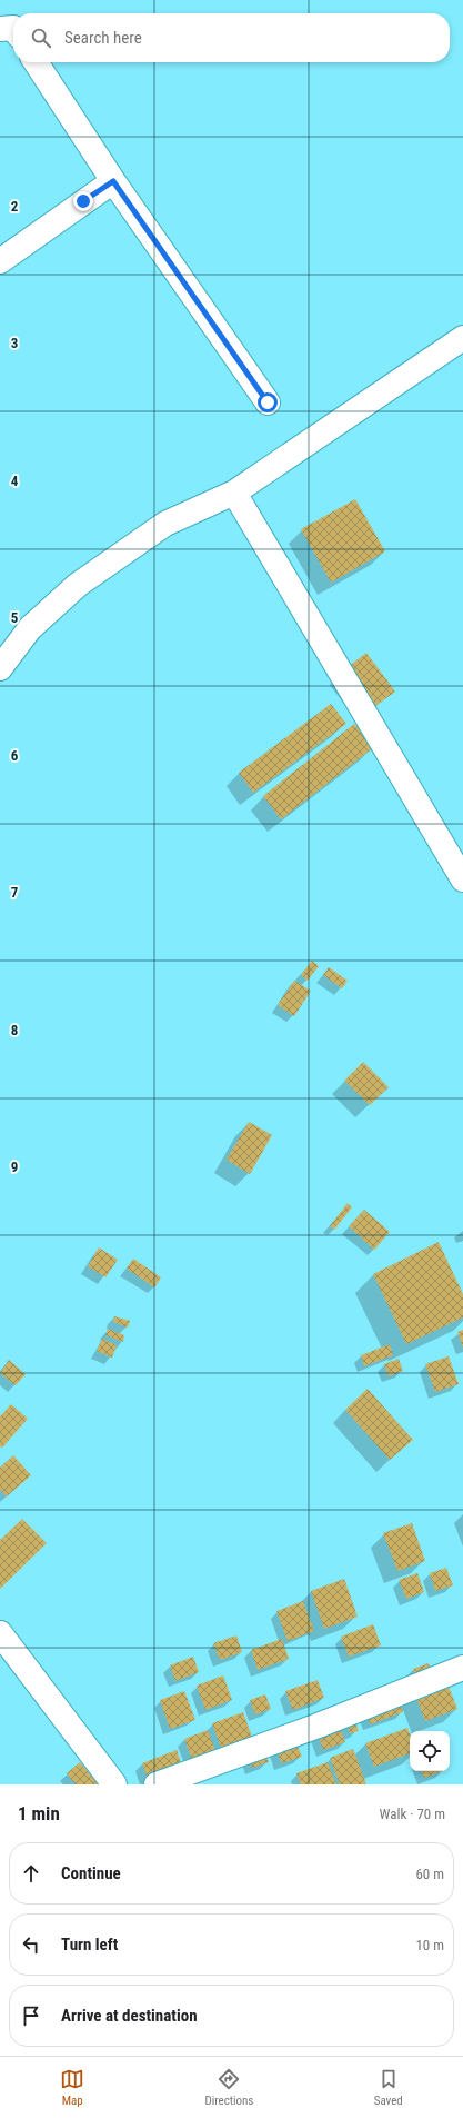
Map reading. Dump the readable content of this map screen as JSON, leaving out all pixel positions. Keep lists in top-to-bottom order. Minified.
{"page":{"search":"Search here","heading":["1 min","Walk · 70 m"],"list":[["Continue","60 m"],["Turn left","10 m"],"Arrive at destination"],"nav":["Map","Directions","Saved"]},"grid":{"rows":["2","3","4","5","6","7","8","9"]}}
